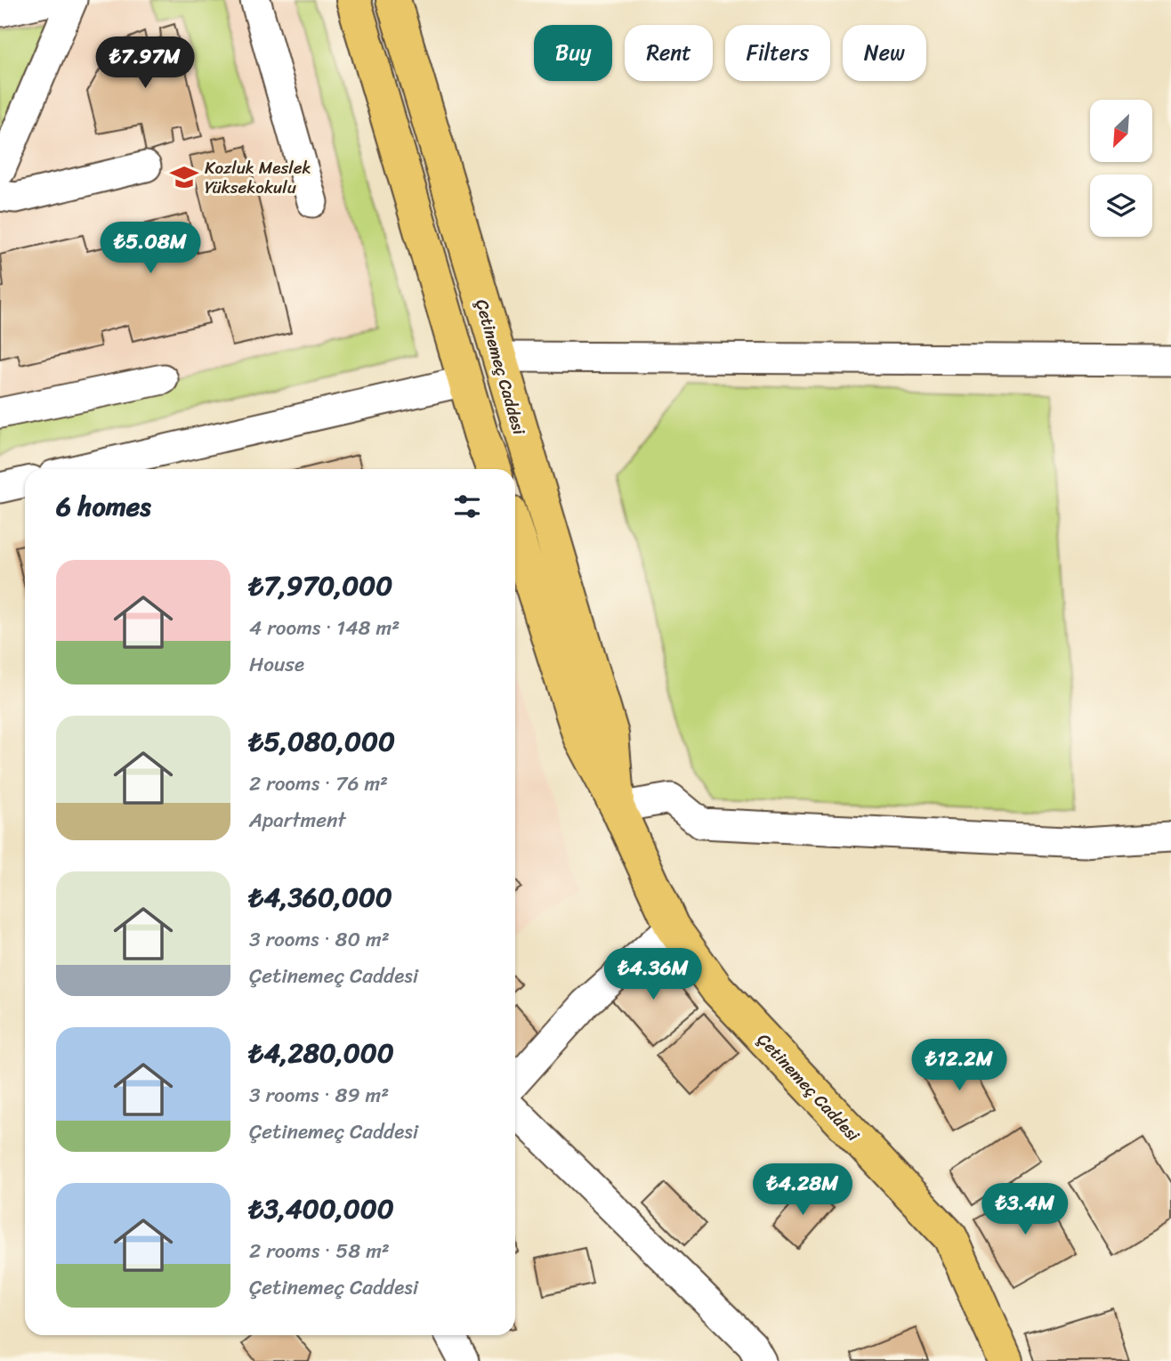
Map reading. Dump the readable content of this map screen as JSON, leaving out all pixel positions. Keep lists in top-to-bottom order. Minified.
{"streets":{"main road":["Çetinemeç Caddesi"]},"places":{"school or university":["Kozluk Meslek Yüksekokulu"]},"north":"bottom left","page":{"chip":["Buy","Rent","Filters","New"],"price":["₺7.97M","₺5.08M","₺4.36M","₺12.2M","₺4.28M","₺3.4M"],"heading":"6 homes","list":[{"name":"₺7,970,000","note":"4 rooms · 148 m² · House"},{"name":"₺5,080,000","note":"2 rooms · 76 m² · Apartment"},{"name":"₺4,360,000","note":"3 rooms · 80 m² · Çetinemeç Caddesi"},{"name":"₺4,280,000","note":"3 rooms · 89 m² · Çetinemeç Caddesi"},{"name":"₺3,400,000","note":"2 rooms · 58 m² · Çetinemeç Caddesi"}]}}
